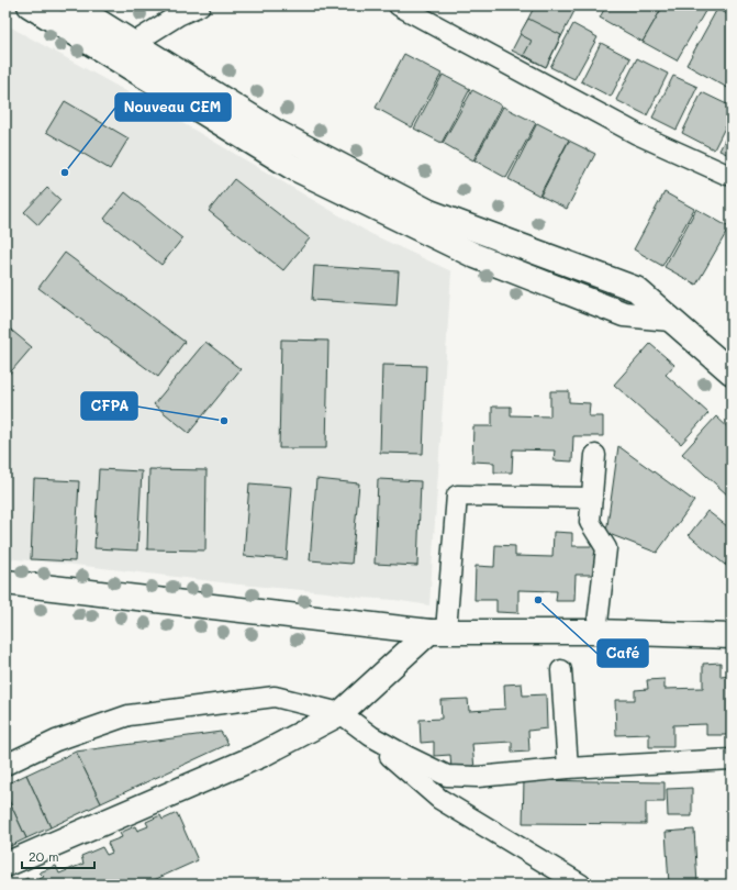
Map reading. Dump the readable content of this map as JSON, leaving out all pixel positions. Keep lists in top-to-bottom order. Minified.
{"places":["Nouveau CEM","CFPA","Café"],"scale_bar":"20 m"}
